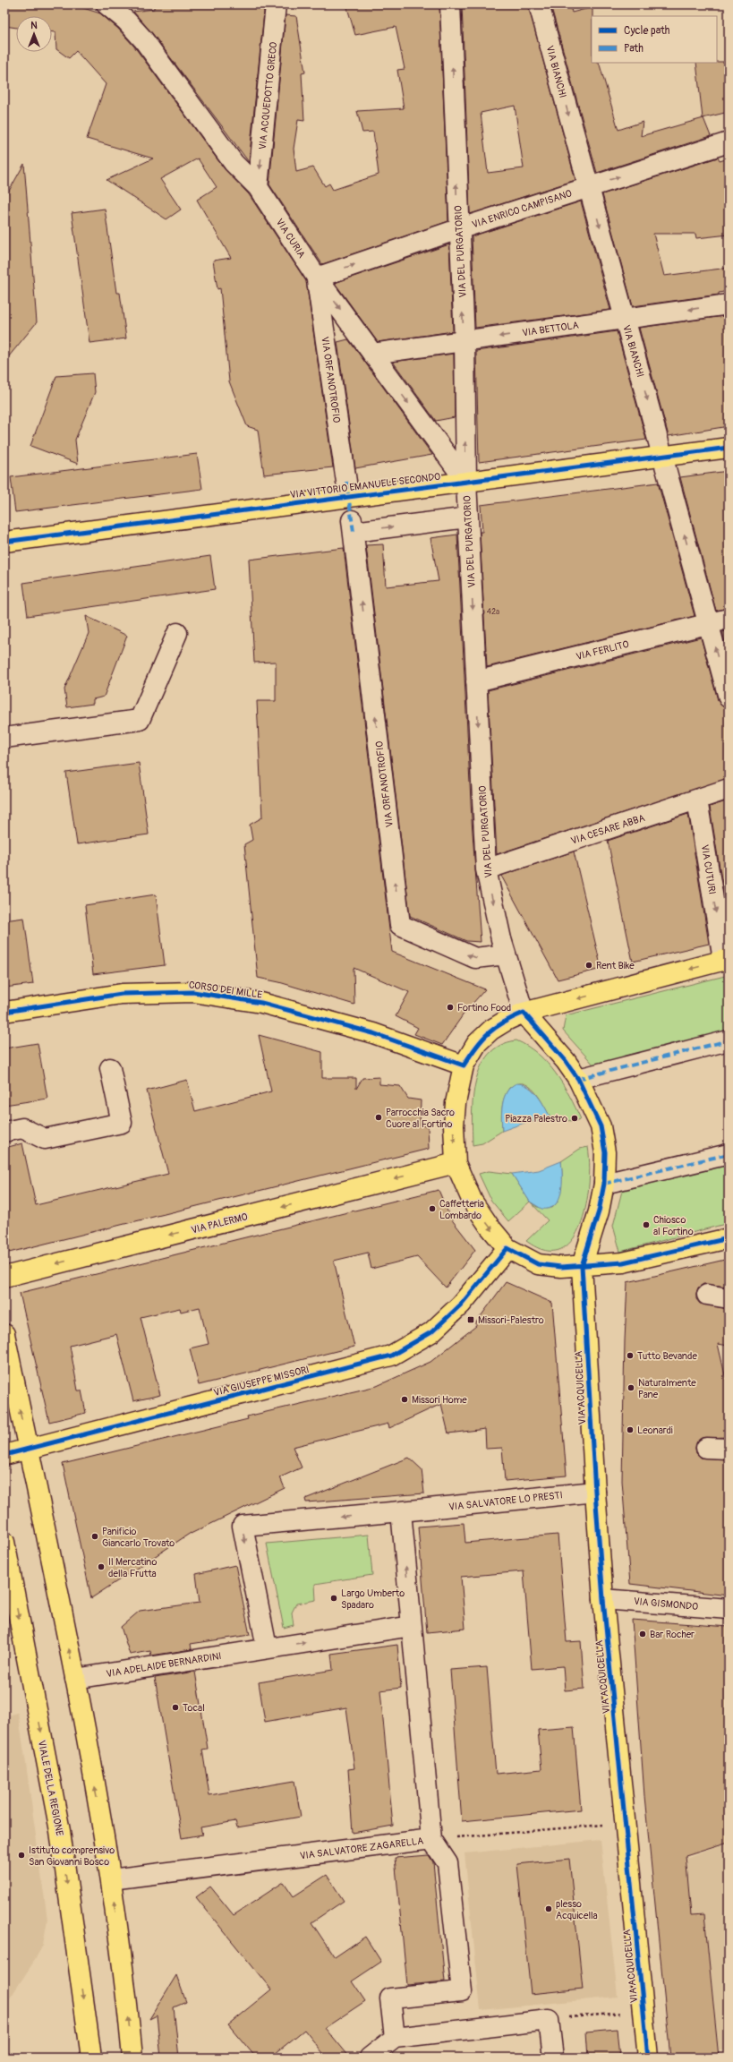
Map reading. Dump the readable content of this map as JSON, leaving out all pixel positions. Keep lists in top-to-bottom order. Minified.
{"streets":{"main road":["VIA VITTORIO EMANUELE SECONDO","CORSO DEI MILLE","VIA PALERMO","VIA GIUSEPPE MISSORI","VIA ACQUICELLA","VIALE DELLA REGIONE"],"street":["VIA BIANCHI","VIA ACQUEDOTTO GRECO","VIA ENRICO CAMPISANO","VIA CURIA","VIA DEL PURGATORIO","VIA BETTOLA","VIA ORFANOTROFIO","VIA FERLITO","VIA CESARE ABBA","VIA CUTURI","VIA SALVATORE LO PRESTI","VIA GISMONDO","VIA ADELAIDE BERNARDINI","VIA SALVATORE ZAGARELLA"]},"crossings":[["VIA BIANCHI","VIA ENRICO CAMPISANO"],["VIA BIANCHI","VIA BETTOLA"],["VIA BIANCHI","VIA VITTORIO EMANUELE SECONDO"],["VIA BIANCHI","VIA FERLITO"],["VIA ACQUEDOTTO GRECO","VIA CURIA"],["VIA ENRICO CAMPISANO","VIA CURIA"],["VIA ENRICO CAMPISANO","VIA DEL PURGATORIO"],["VIA ENRICO CAMPISANO","VIA ORFANOTROFIO"],["VIA CURIA","VIA DEL PURGATORIO"],["VIA CURIA","VIA BETTOLA"],["VIA CURIA","VIA ORFANOTROFIO"],["VIA CURIA","VIA VITTORIO EMANUELE SECONDO"],["VIA DEL PURGATORIO","VIA BETTOLA"],["VIA DEL PURGATORIO","VIA ORFANOTROFIO"],["VIA DEL PURGATORIO","VIA VITTORIO EMANUELE SECONDO"],["VIA DEL PURGATORIO","VIA FERLITO"],["VIA DEL PURGATORIO","VIA CESARE ABBA"],["VIA CESARE ABBA","VIA CUTURI"],["VIA ACQUICELLA","VIA SALVATORE LO PRESTI"],["VIA ACQUICELLA","VIA GISMONDO"],["VIA SALVATORE LO PRESTI","VIA ADELAIDE BERNARDINI"],["VIA SALVATORE LO PRESTI","VIA SALVATORE ZAGARELLA"],["VIA ADELAIDE BERNARDINI","VIA SALVATORE ZAGARELLA"]],"one_way":["VIA ACQUEDOTTO GRECO","VIA ENRICO CAMPISANO","VIA CURIA","VIA BETTOLA","VIA CUTURI","VIA PALERMO","VIA ADELAIDE BERNARDINI"],"places":{"other":["Rent Bike","Fortino Food","Parrocchia Sacro Cuore al Fortino","Piazza Palestro","Caffetteria Lombardo","Chiosco al Fortino","Tutto Bevande","Naturalmente Pane","Missori Home","Leonardi","Panificio Giancarlo Trovato","Il Mercatino della Frutta","Largo Umberto Spadaro","Bar Rocher","Tocal","Istituto comprensivo San Giovanni Bosco","plesso Acquicella"],"transit":["Missori-Palestro"]},"house_numbers":["42a"],"legend":["Cycle path","Path"],"north":"top"}
